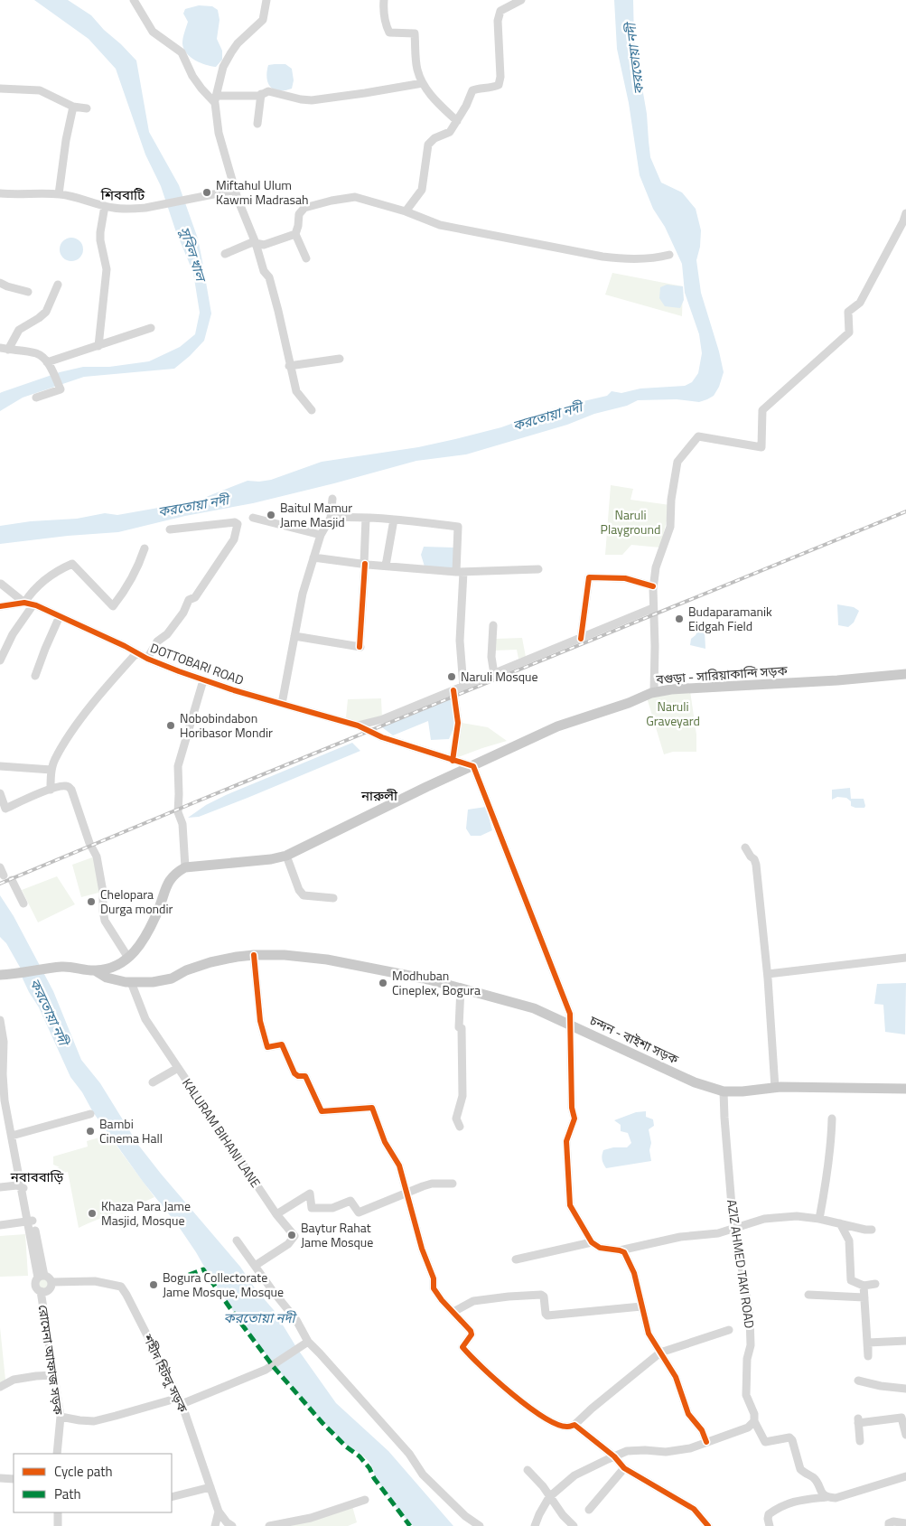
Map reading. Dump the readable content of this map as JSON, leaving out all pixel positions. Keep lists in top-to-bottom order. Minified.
{"streets":{"main road":["বগুড়া - সারিয়াকান্দি সড়ক","চন্দন - বাইশা সড়ক"],"street":["DOTTOBARI ROAD","KALURAM BIHANI LANE","AZIZ AHMED TAKI ROAD","রোমেনা আফাজ সড়ক","শহীদ হিটলু সড়ক"]},"crossings":[["DOTTOBARI ROAD","বগুড়া - সারিয়াকান্দি সড়ক"],["চন্দন - বাইশা সড়ক","KALURAM BIHANI LANE"],["চন্দন - বাইশা সড়ক","AZIZ AHMED TAKI ROAD"],["রোমেনা আফাজ সড়ক","শহীদ হিটলু সড়ক"]],"districts":["শিববাটি","নারুলী","নবাববাড়ি"],"water":["করতোয়া নদী","সুবিল খাল"],"parks":["Naruli Playground","Naruli Graveyard"],"places":["Miftahul Ulum Kawmi Madrasah","Baitul Mamur Jame Masjid","Budaparamanik Eidgah Field","Naruli Mosque","Nobobindabon Horibasor Mondir","Chelopara Durga mondir","Modhuban Cineplex, Bogura","Bambi Cinema Hall","Khaza Para Jame Masjid, Mosque","Baytur Rahat Jame Mosque","Bogura Collectorate Jame Mosque, Mosque"],"legend":["Cycle path","Path"]}
